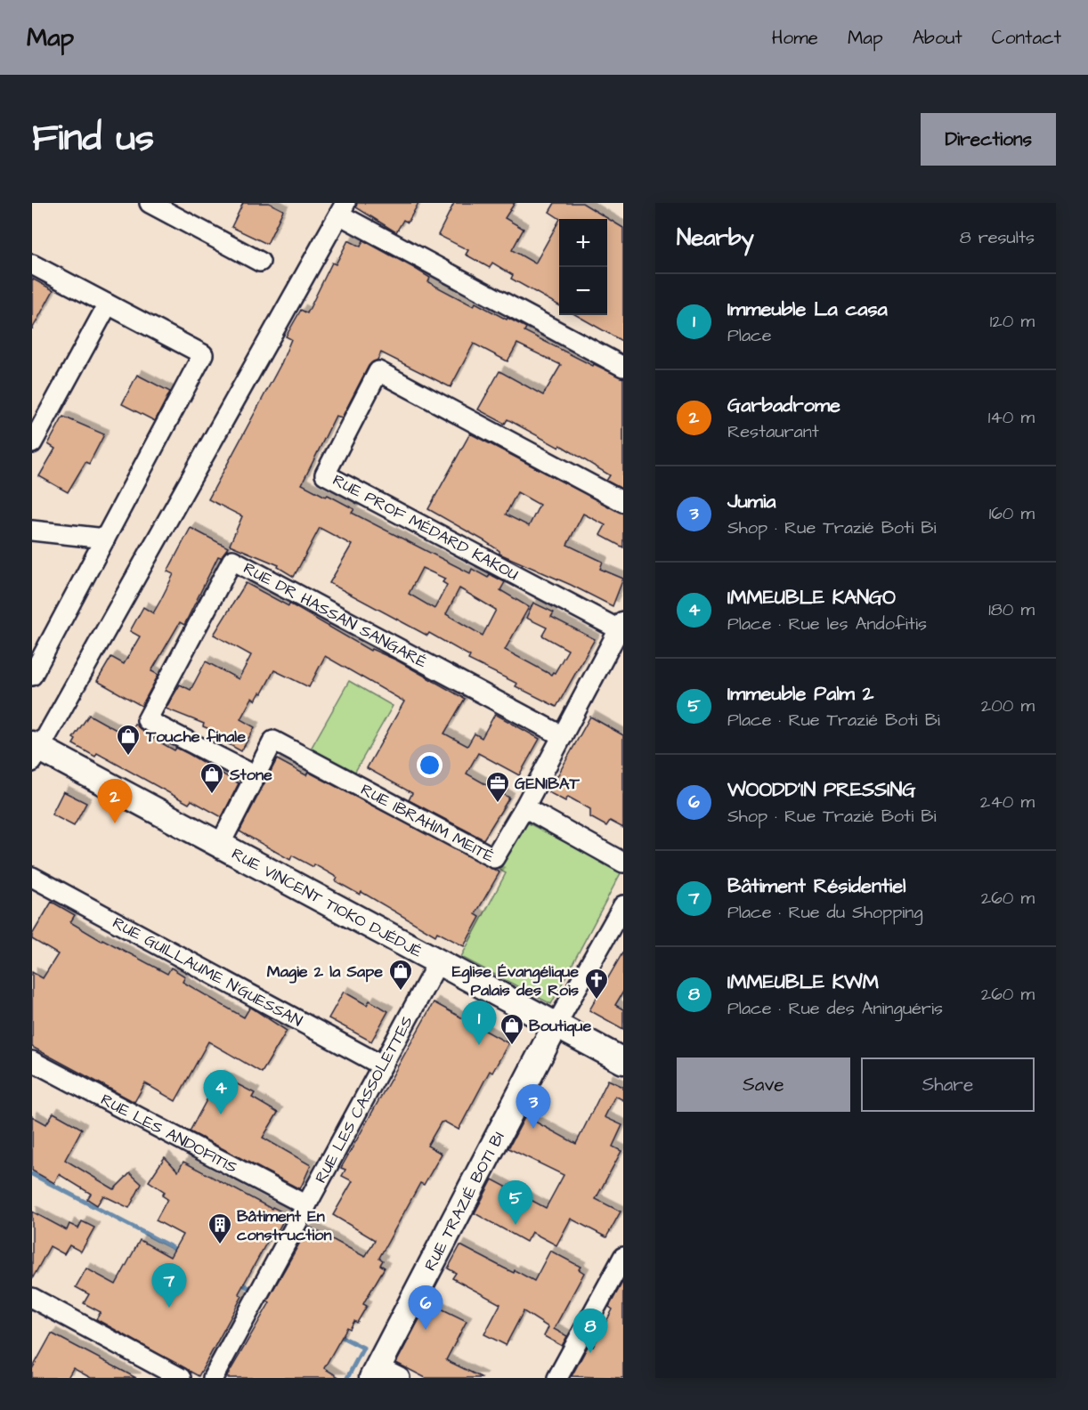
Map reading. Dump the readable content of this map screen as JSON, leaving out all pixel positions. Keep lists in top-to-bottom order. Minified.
{"streets":{"street":["RUE PROF MÉDARD KAKOU","RUE DR HASSAN SANGARÉ","RUE IBRAHIM MEITÉ","RUE VINCENT TIOKO DJÉDJÉ","RUE GUILLAUME N'GUESSAN","RUE LES CASSOLETTES","RUE LES ANDOFITIS","RUE TRAZIÉ BOTI BI"]},"crossings":[["RUE PROF MÉDARD KAKOU","RUE IBRAHIM MEITÉ"],["RUE DR HASSAN SANGARÉ","RUE IBRAHIM MEITÉ"],["RUE IBRAHIM MEITÉ","RUE VINCENT TIOKO DJÉDJÉ"],["RUE VINCENT TIOKO DJÉDJÉ","RUE LES CASSOLETTES"],["RUE VINCENT TIOKO DJÉDJÉ","RUE TRAZIÉ BOTI BI"],["RUE GUILLAUME N'GUESSAN","RUE LES CASSOLETTES"],["RUE LES CASSOLETTES","RUE LES ANDOFITIS"]],"places":{"shop":["Touche finale","Stone","Magie 2 la Sape","Boutique"],"office":["GENIBAT"],"church":["Eglise Évangélique Palais des Rois"],"building":["Bâtiment En construction"]},"page":{"header":"Map","nav":["Home","Map","About","Contact"],"title":"Find us","buttons":["Directions",["Save","Share"]],"heading":["Nearby","8 results"],"map_buttons":["+","−"],"list":[{"mark":"1","name":"Immeuble La casa","note":"Place","value":"120 m"},{"mark":"2","name":"Garbadrome","note":"Restaurant","value":"140 m"},{"mark":"3","name":"Jumia","note":"Shop · Rue Trazié Boti Bi","value":"160 m"},{"mark":"4","name":"IMMEUBLE KANGO","note":"Place · Rue les Andofitis","value":"180 m"},{"mark":"5","name":"Immeuble Palm 2","note":"Place · Rue Trazié Boti Bi","value":"200 m"},{"mark":"6","name":"WOODD'IN PRESSING","note":"Shop · Rue Trazié Boti Bi","value":"240 m"},{"mark":"7","name":"Bâtiment Résidentiel","note":"Place · Rue du Shopping","value":"260 m"},{"mark":"8","name":"IMMEUBLE KWM","note":"Place · Rue des Aninguéris","value":"260 m"}],"pins":["2","1","4","3","5","7","6","8"]}}
